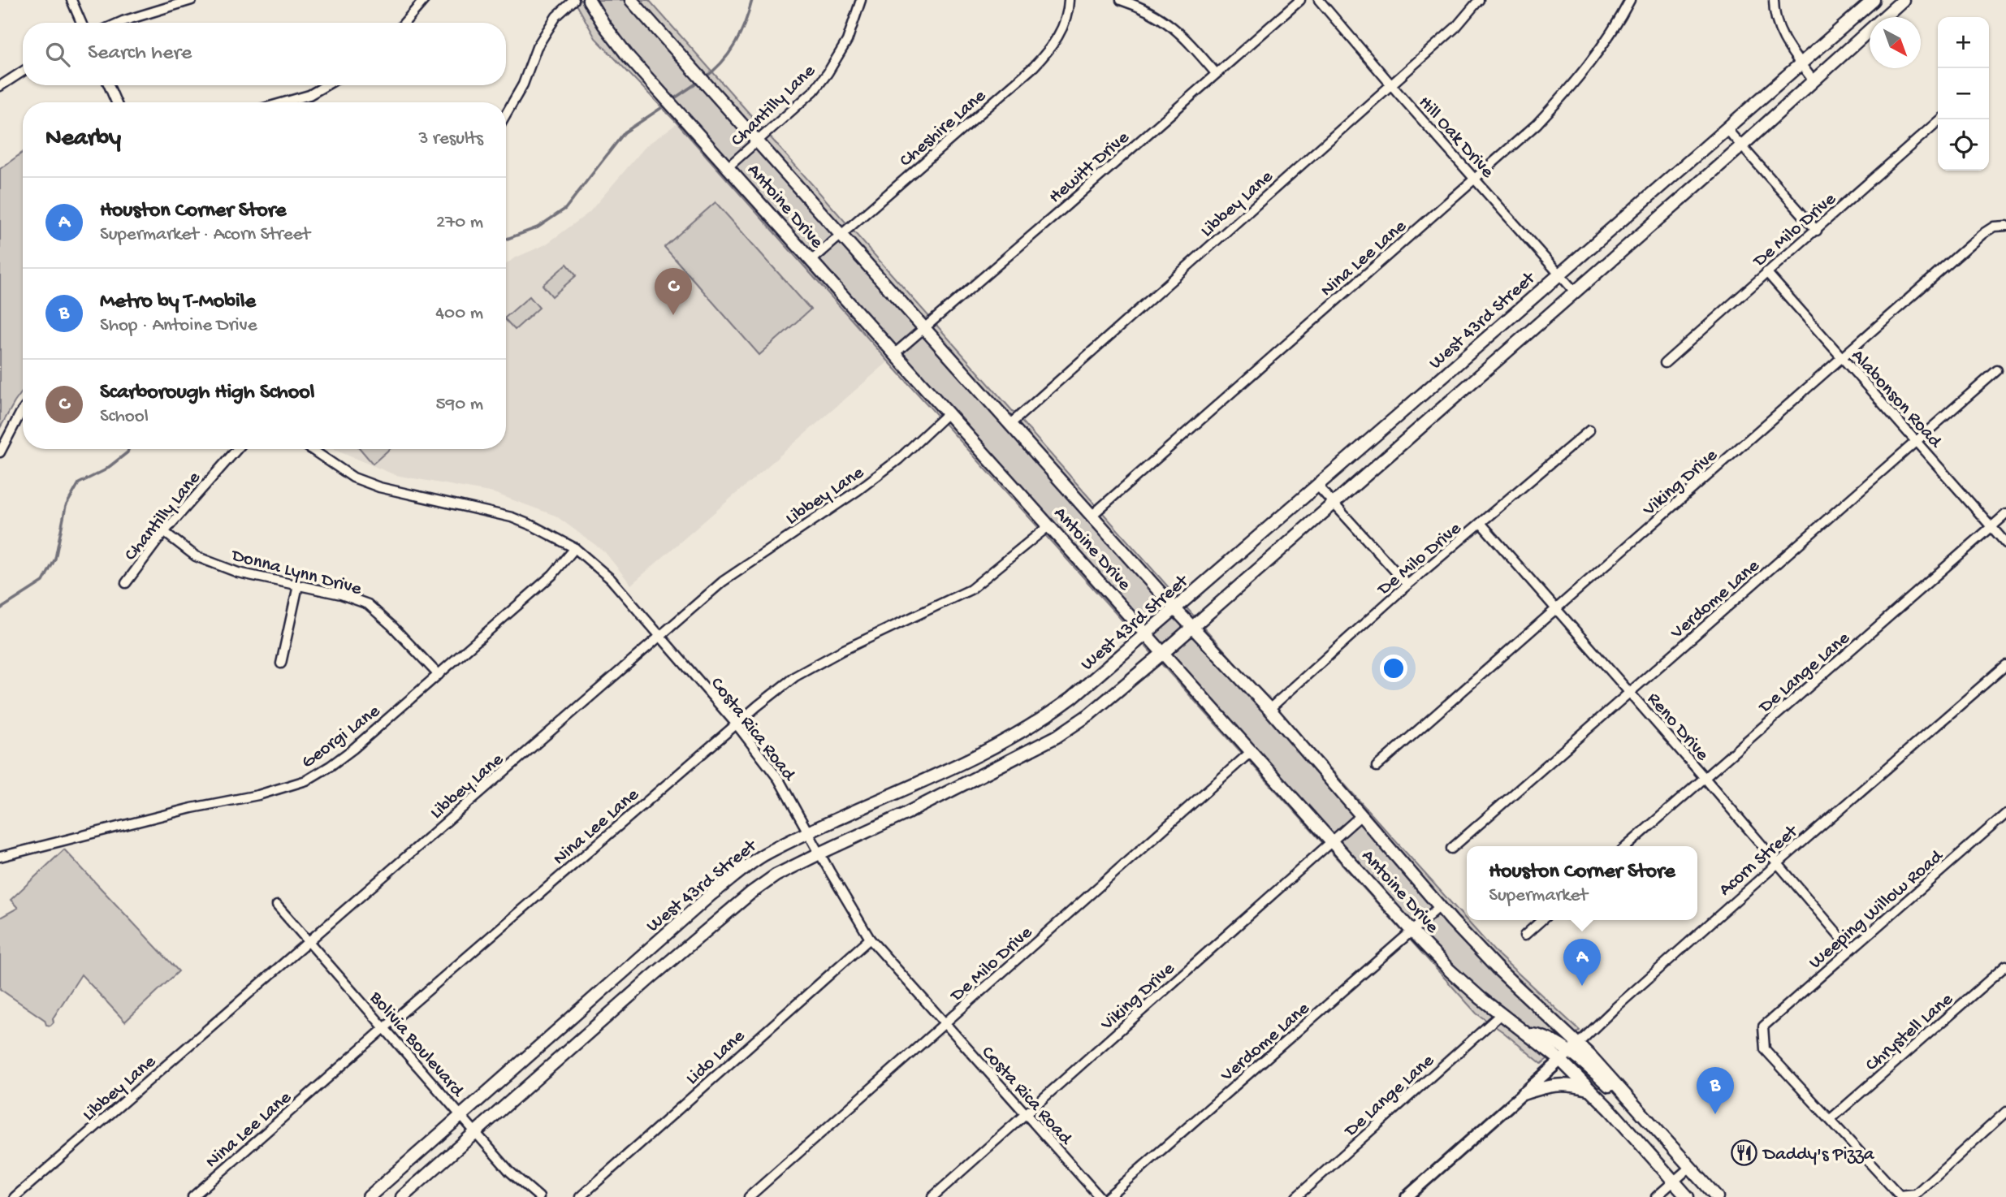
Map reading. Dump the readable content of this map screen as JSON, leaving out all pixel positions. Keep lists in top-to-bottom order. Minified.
{"streets":{"main road":["Antoine Drive","West 43rd Street"],"street":["Chantilly Lane","Cheshire Lane","Hill Oak Drive","Hewitt Drive","Libbey Lane","De Milo Drive","Nina Lee Lane","Alabonson Road","Viking Drive","Donna Lynn Drive","Verdome Lane","De Lange Lane","Reno Drive","Costa Rica Road","Georgi Lane","Acorn Street","Weeping Willow Road","Chrystell Lane","Bolivia Boulevard","Lido Lane"]},"crossings":[["Chantilly Lane","Antoine Drive"],["Chantilly Lane","Donna Lynn Drive"],["Cheshire Lane","Antoine Drive"],["Hill Oak Drive","Libbey Lane"],["Hill Oak Drive","Nina Lee Lane"],["Hill Oak Drive","West 43rd Street"],["Hewitt Drive","Antoine Drive"],["Libbey Lane","Antoine Drive"],["Libbey Lane","Costa Rica Road"],["Libbey Lane","Bolivia Boulevard"],["Antoine Drive","De Milo Drive"],["Antoine Drive","Nina Lee Lane"],["Antoine Drive","West 43rd Street"],["Antoine Drive","Viking Drive"],["Antoine Drive","Verdome Lane"],["Antoine Drive","De Lange Lane"],["Antoine Drive","Acorn Street"],["De Milo Drive","Alabonson Road"],["De Milo Drive","Reno Drive"],["De Milo Drive","Costa Rica Road"],["Nina Lee Lane","Costa Rica Road"],["Nina Lee Lane","Bolivia Boulevard"],["West 43rd Street","Costa Rica Road"],["West 43rd Street","Bolivia Boulevard"],["Alabonson Road","Viking Drive"],["Alabonson Road","Verdome Lane"],["Alabonson Road","De Lange Lane"],["Viking Drive","Reno Drive"],["Viking Drive","Costa Rica Road"],["Donna Lynn Drive","Georgi Lane"],["Verdome Lane","Reno Drive"],["De Lange Lane","Reno Drive"],["Reno Drive","Acorn Street"],["Reno Drive","Weeping Willow Road"],["Costa Rica Road","Georgi Lane"],["Costa Rica Road","Lido Lane"],["Weeping Willow Road","Chrystell Lane"]],"places":{"restaurant":["Daddy's Pizza"]},"north":"bottom right","page":{"map_buttons":["+","−"],"search":"Search here","heading":["Nearby","3 results"],"list":[{"mark":"A","name":"Houston Corner Store","note":"Supermarket · Acorn Street","value":"270 m"},{"mark":"B","name":"Metro by T-Mobile","note":"Shop · Antoine Drive","value":"400 m"},{"mark":"C","name":"Scarborough High School","note":"School","value":"590 m"}],"pins":["C","A","B"],"popup":["Houston Corner Store","Supermarket"]}}
